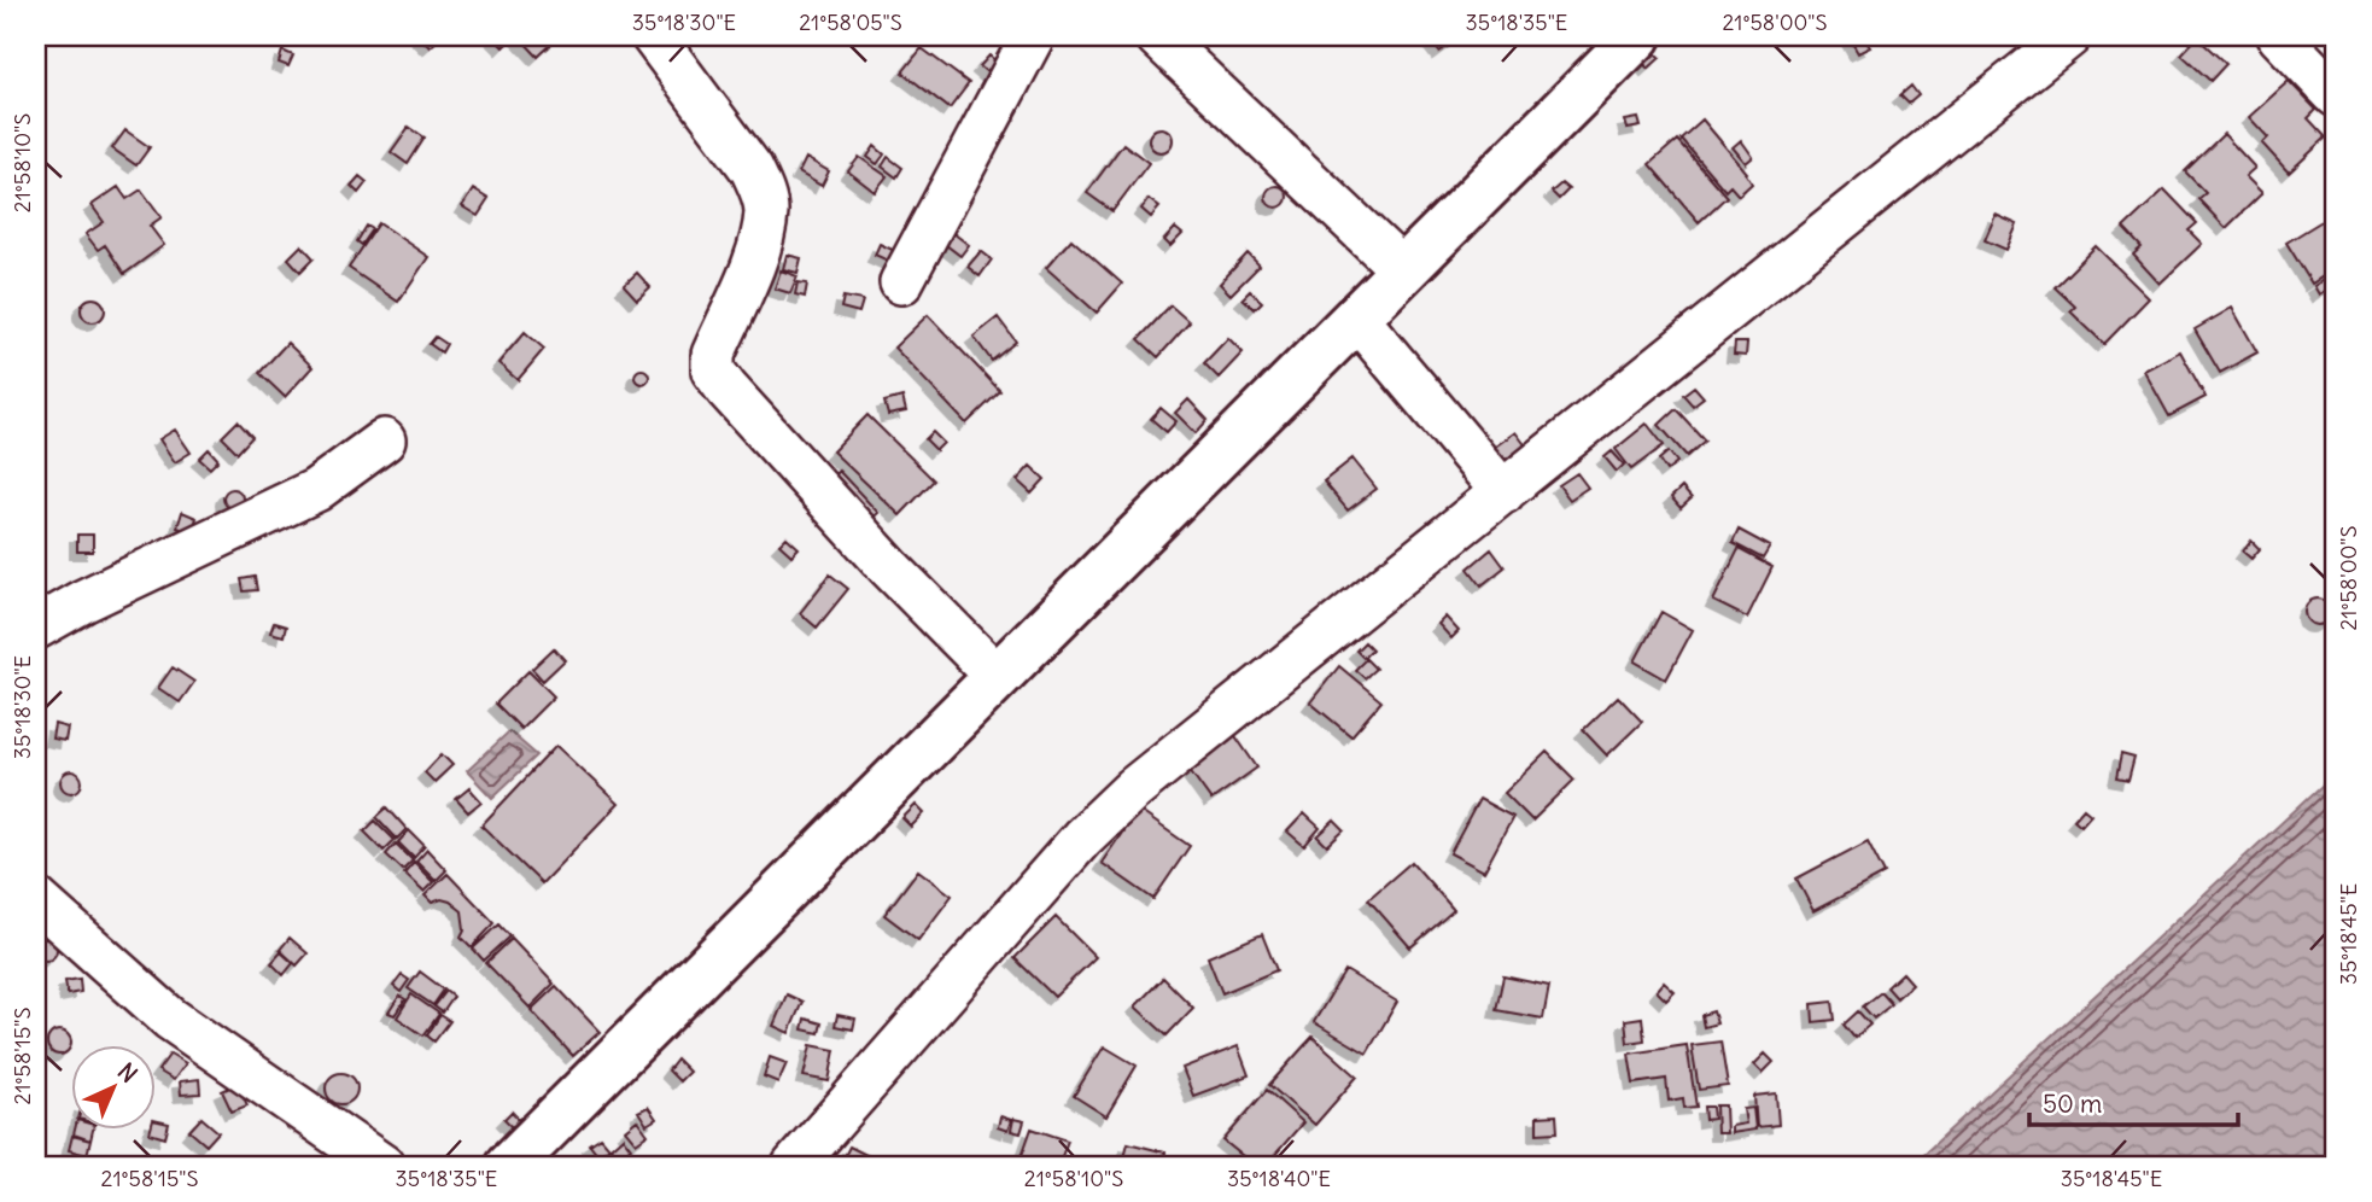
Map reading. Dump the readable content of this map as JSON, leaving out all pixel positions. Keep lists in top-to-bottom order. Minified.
{"scale_bar":"50 m","north":"top right","coordinates":["35°18'30\"E","21°58'05\"S","35°18'35\"E","21°58'00\"S","21°58'10\"S","35°18'45\"E","21°58'15\"S","35°18'40\"E"]}
